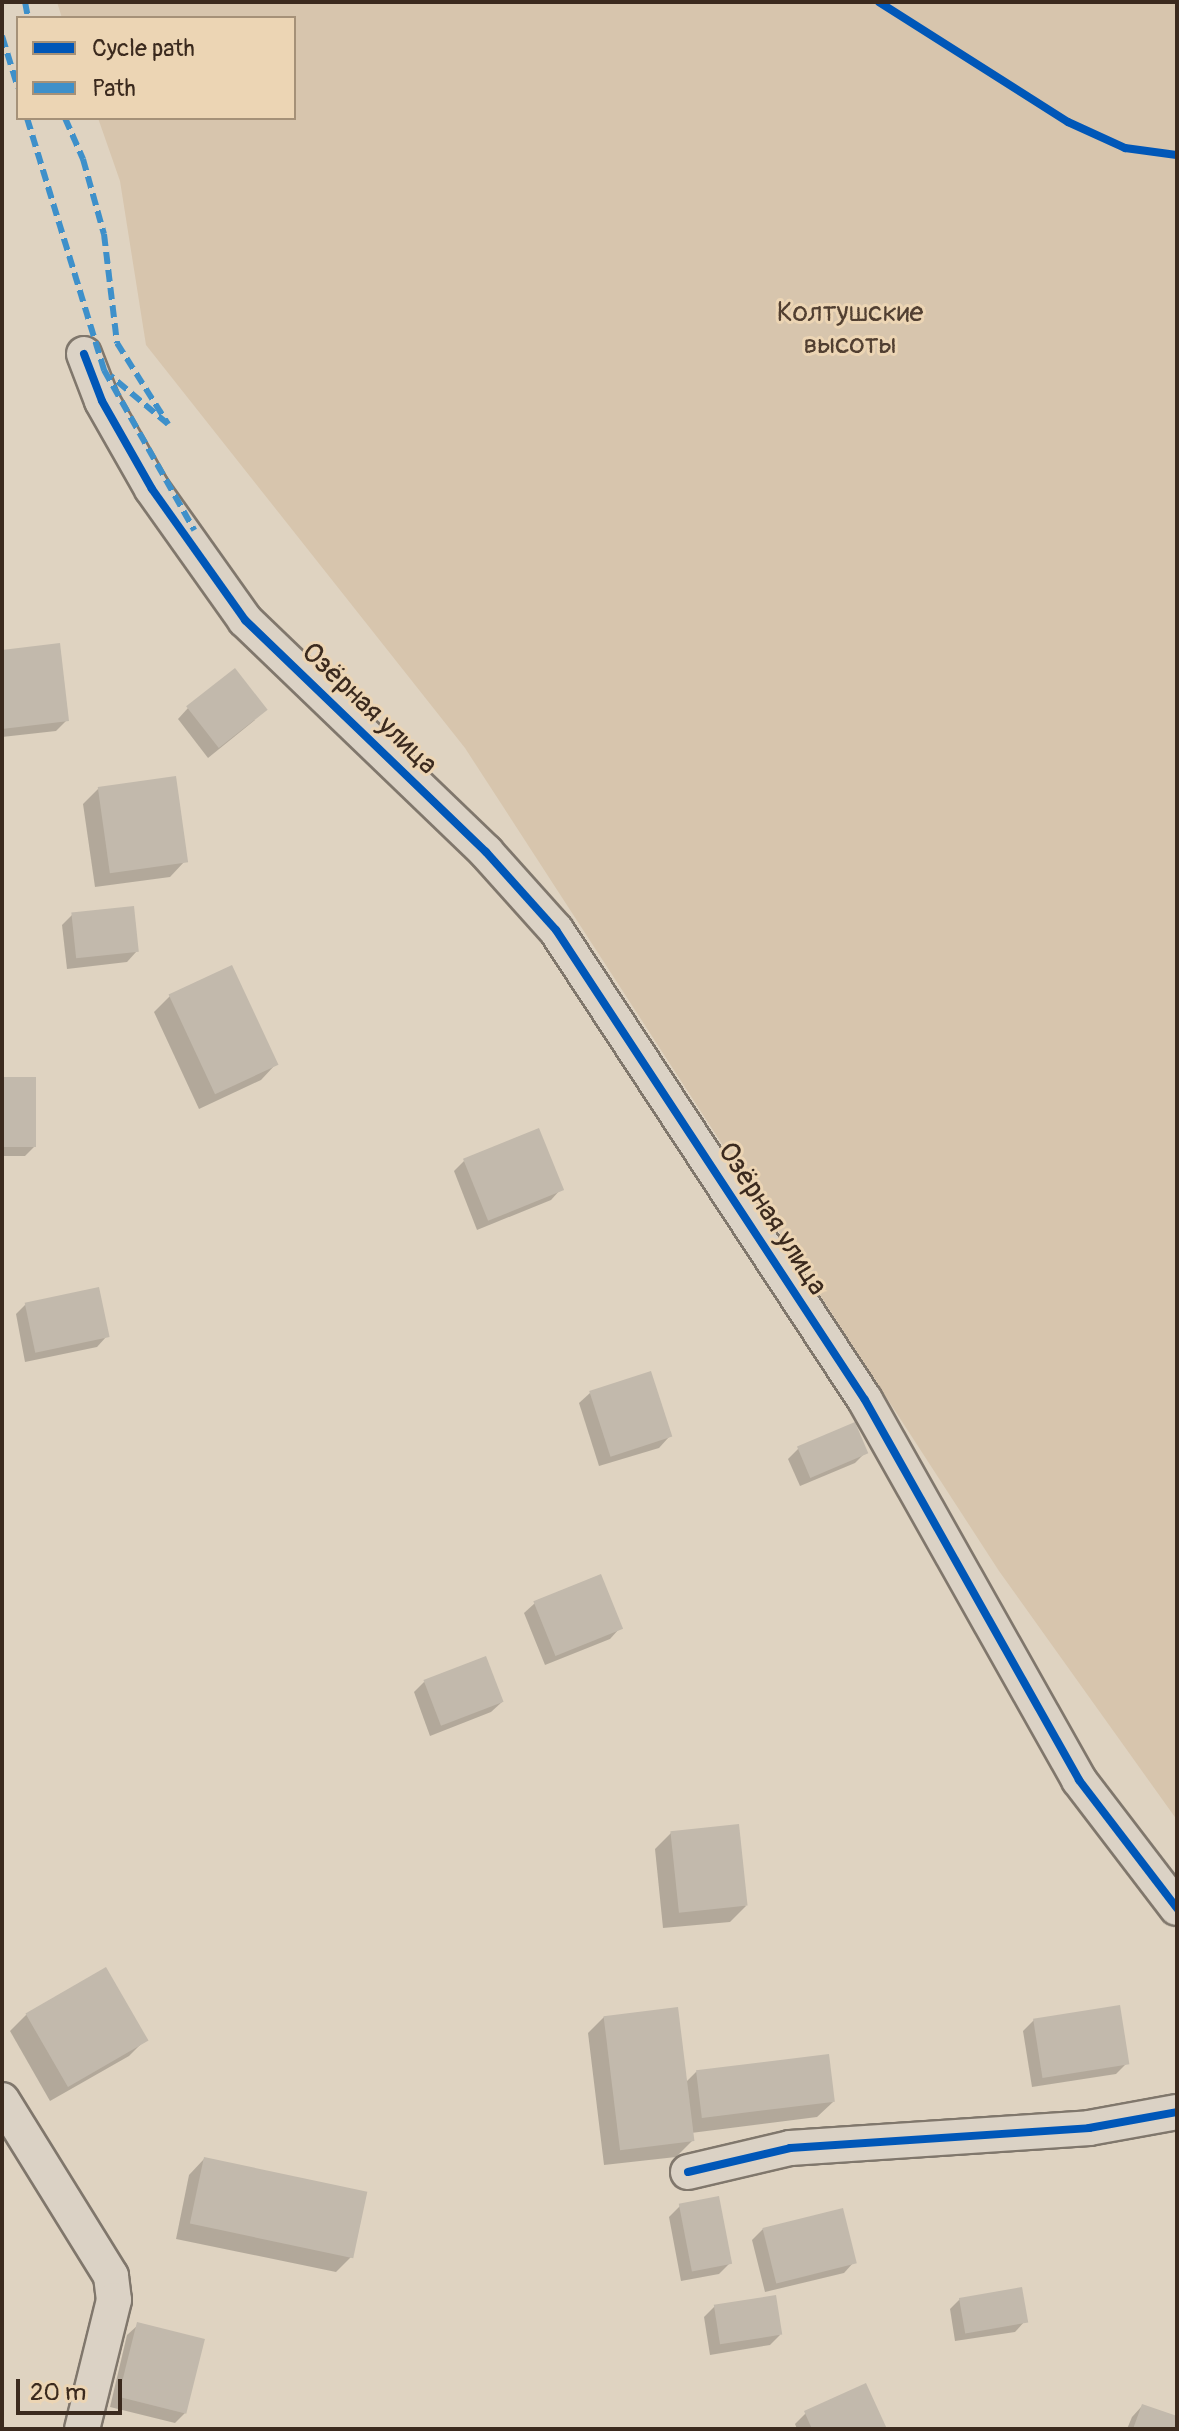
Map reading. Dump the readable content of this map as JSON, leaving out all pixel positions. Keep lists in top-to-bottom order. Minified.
{"streets":{"street":["Озёрная улица"]},"parks":["Колтушские высоты"],"legend":["Cycle path","Path"],"scale_bar":"20 m"}
